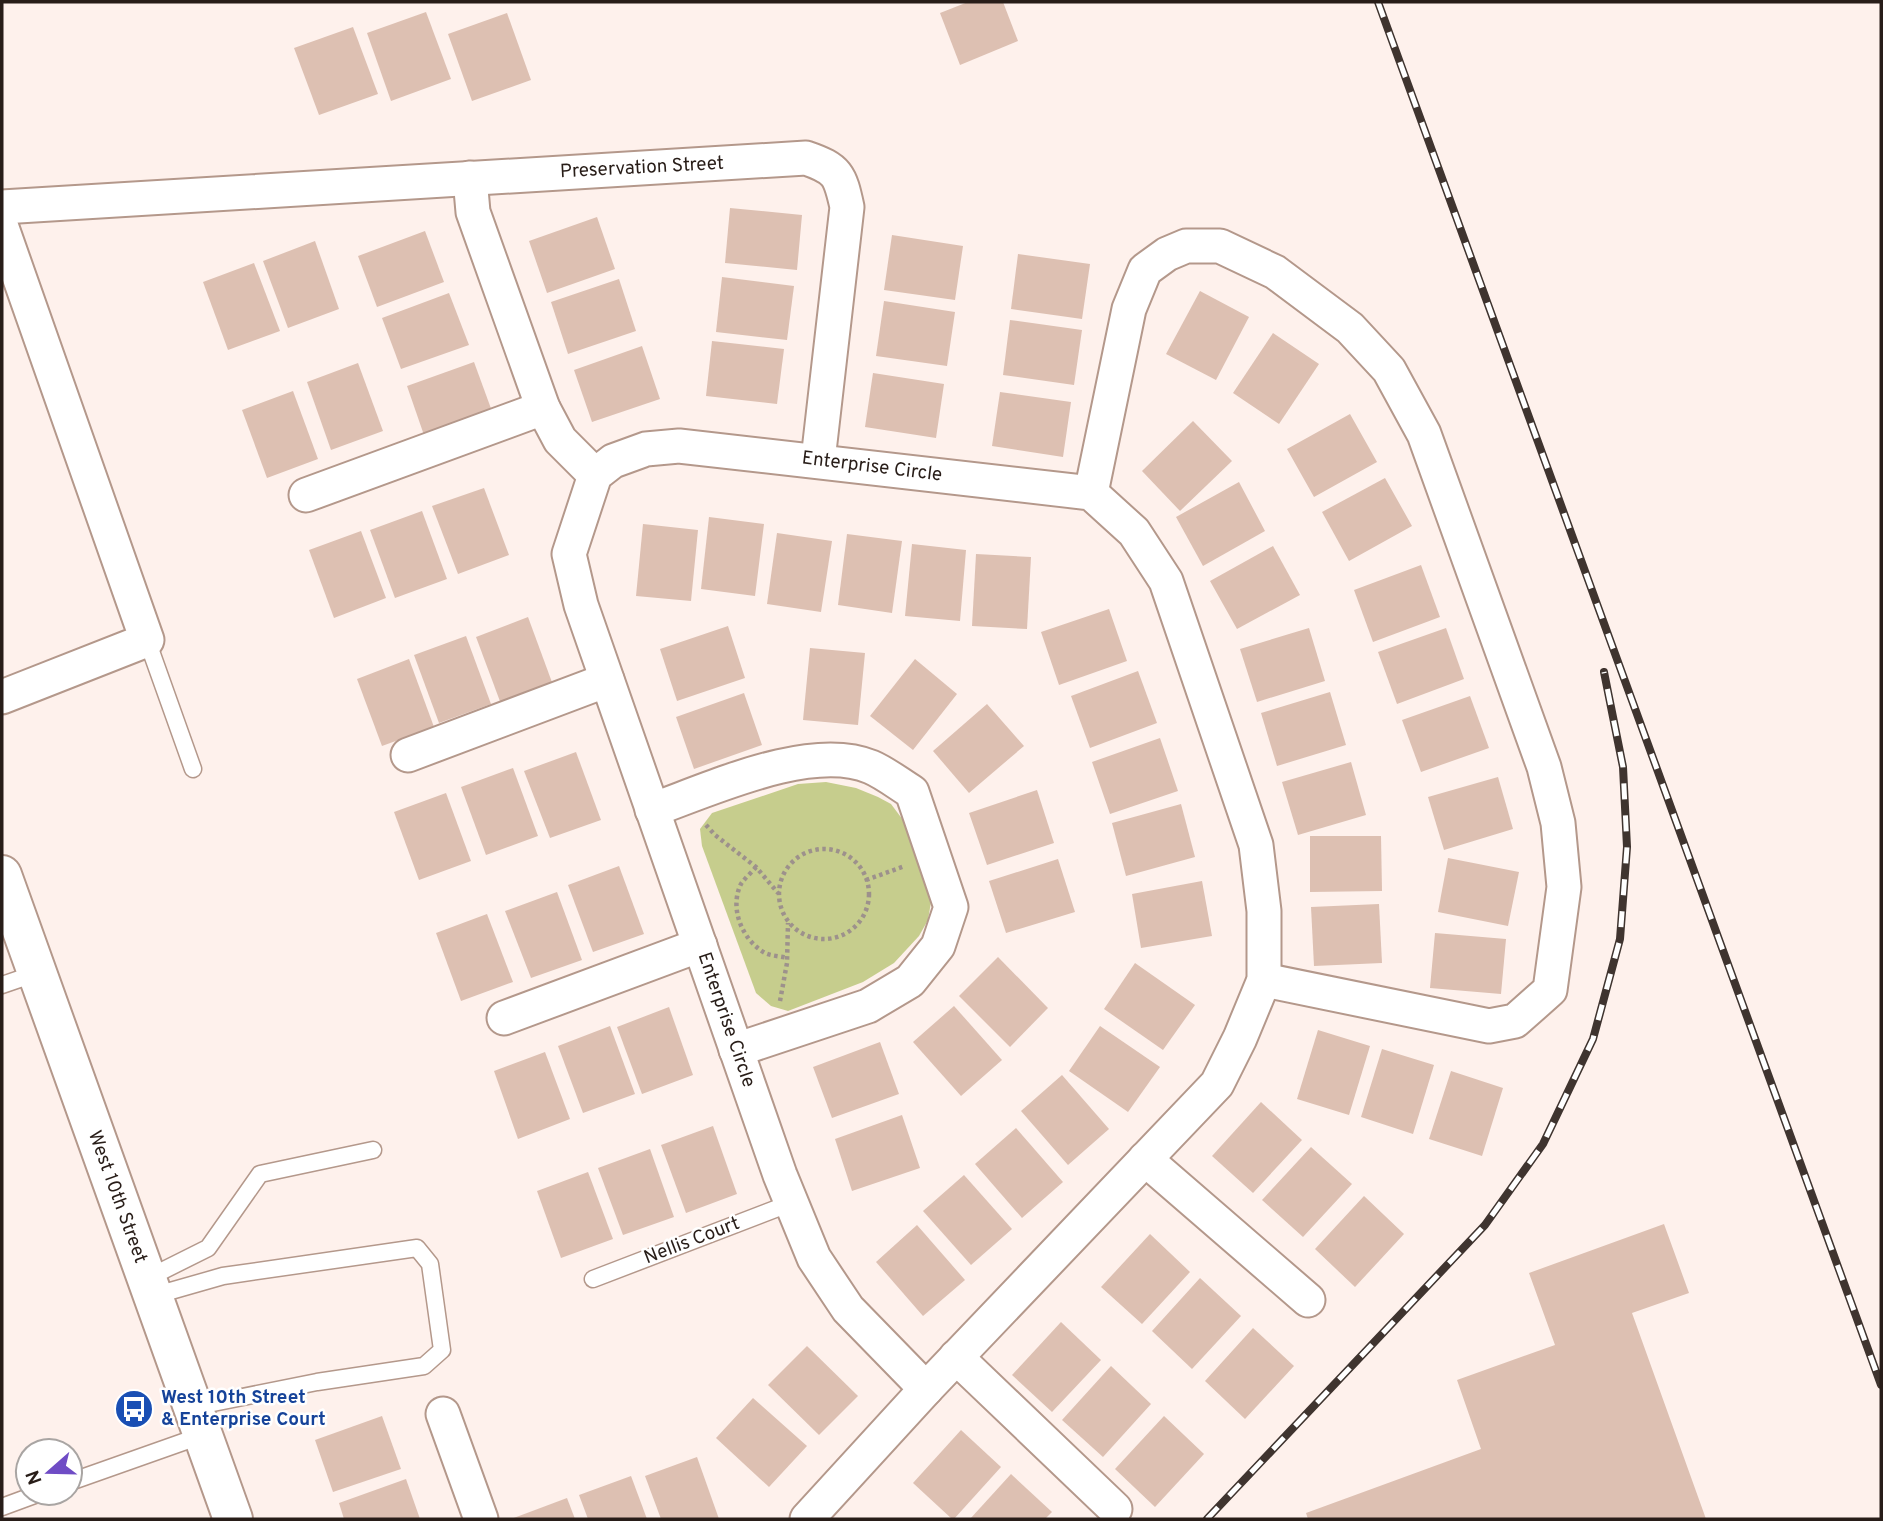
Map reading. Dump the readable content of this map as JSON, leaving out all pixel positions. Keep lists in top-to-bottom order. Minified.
{"streets":{"main road":["West 10th Street"],"street":["Preservation Street","Enterprise Circle"],"lane":["Nellis Court"]},"crossings":[["Preservation Street","Enterprise Circle"],["Enterprise Circle","Nellis Court"]],"places":{"bus stop":["West 10th Street & Enterprise Court"]},"north":"left"}
